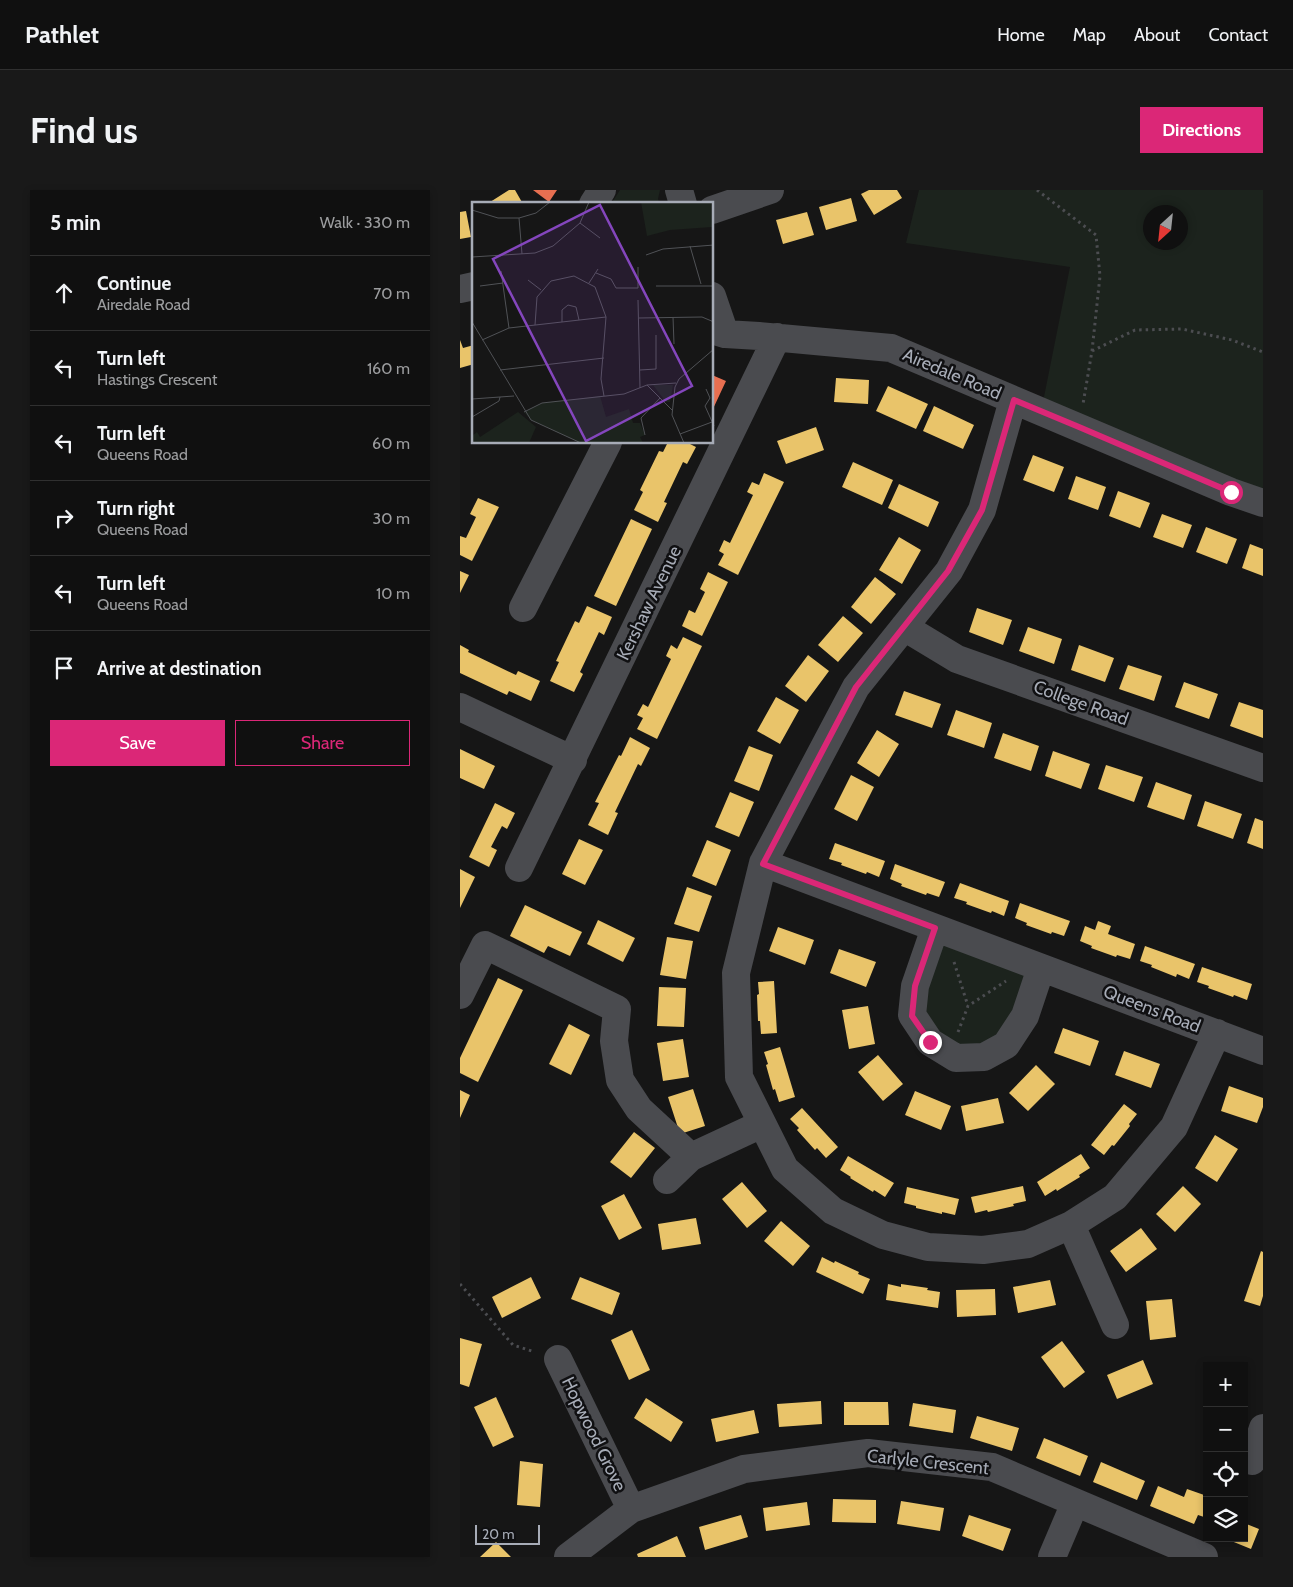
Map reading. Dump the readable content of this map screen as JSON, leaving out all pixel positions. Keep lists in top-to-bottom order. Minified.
{"streets":{"street":["Airedale Road","Kershaw Avenue","College Road","Queens Road","Hopwood Grove","Carlyle Crescent"]},"crossings":[["Airedale Road","Kershaw Avenue"],["Hopwood Grove","Carlyle Crescent"]],"scale_bar":"20 m","north":"bottom left","page":{"header":"Pathlet","nav":["Home","Map","About","Contact"],"buttons":["Directions",["Save","Share"]],"title":"Find us","heading":["5 min","Walk · 330 m"],"list":[["Continue","Airedale Road","70 m"],["Turn left","Hastings Crescent","160 m"],["Turn left","Queens Road","60 m"],["Turn right","Queens Road","30 m"],["Turn left","Queens Road","10 m"],"Arrive at destination"],"map_buttons":["+","−"],"scale":"20 m"}}
